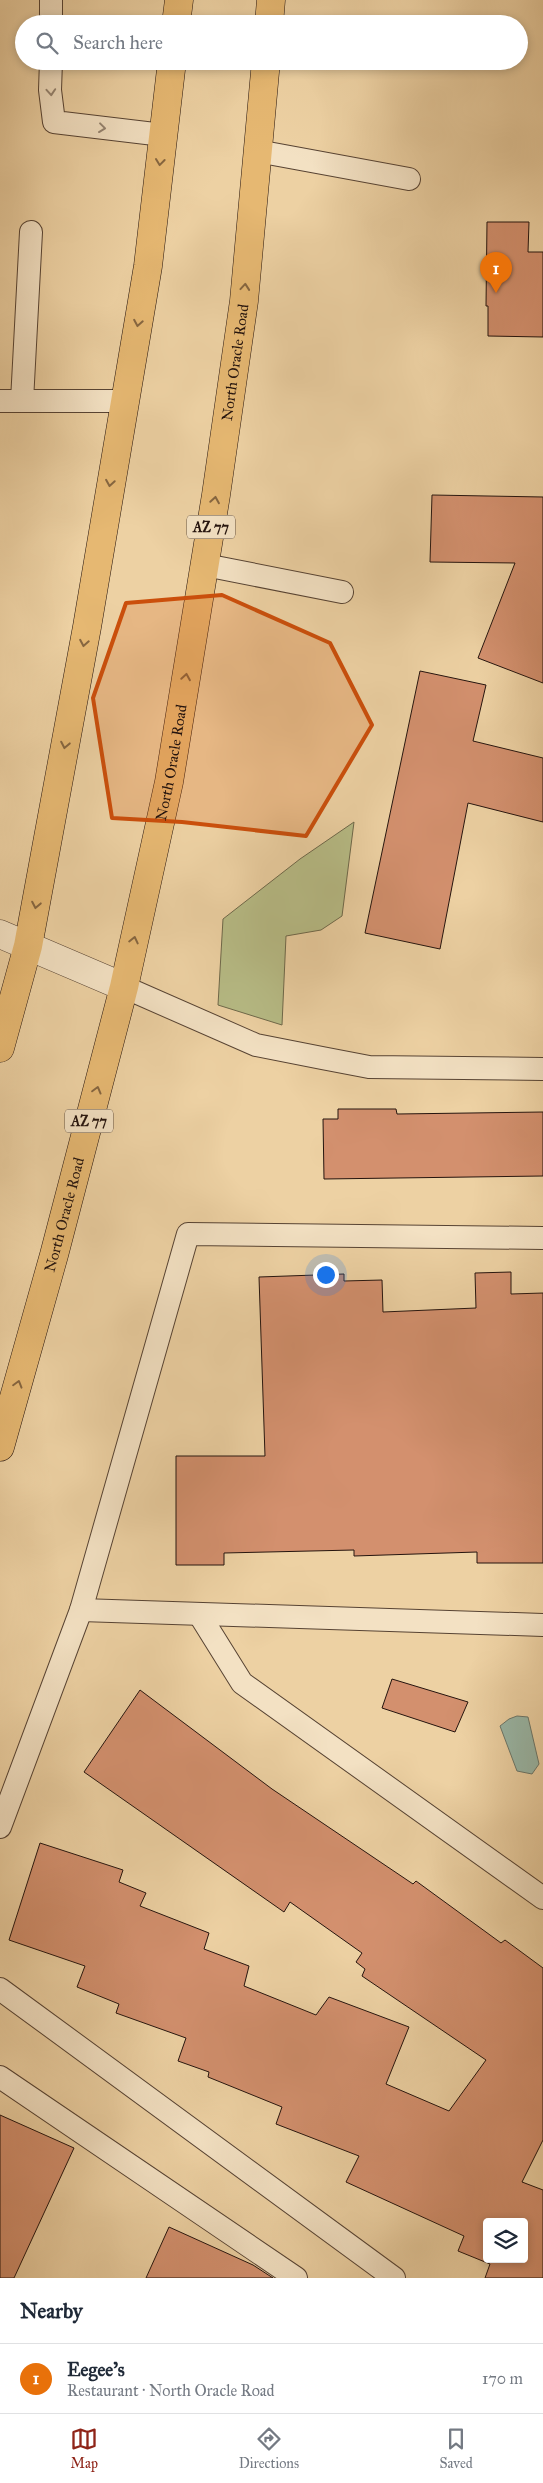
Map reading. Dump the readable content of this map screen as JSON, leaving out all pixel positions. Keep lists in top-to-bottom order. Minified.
{"streets":{"highway":["North Oracle Road","AZ 77"]},"page":{"search":"Search here","pins":"1","heading":"Nearby","list":[{"mark":"1","name":"Eegee's","note":"Restaurant · North Oracle Road","value":"170 m"}],"nav":["Map","Directions","Saved"]}}
